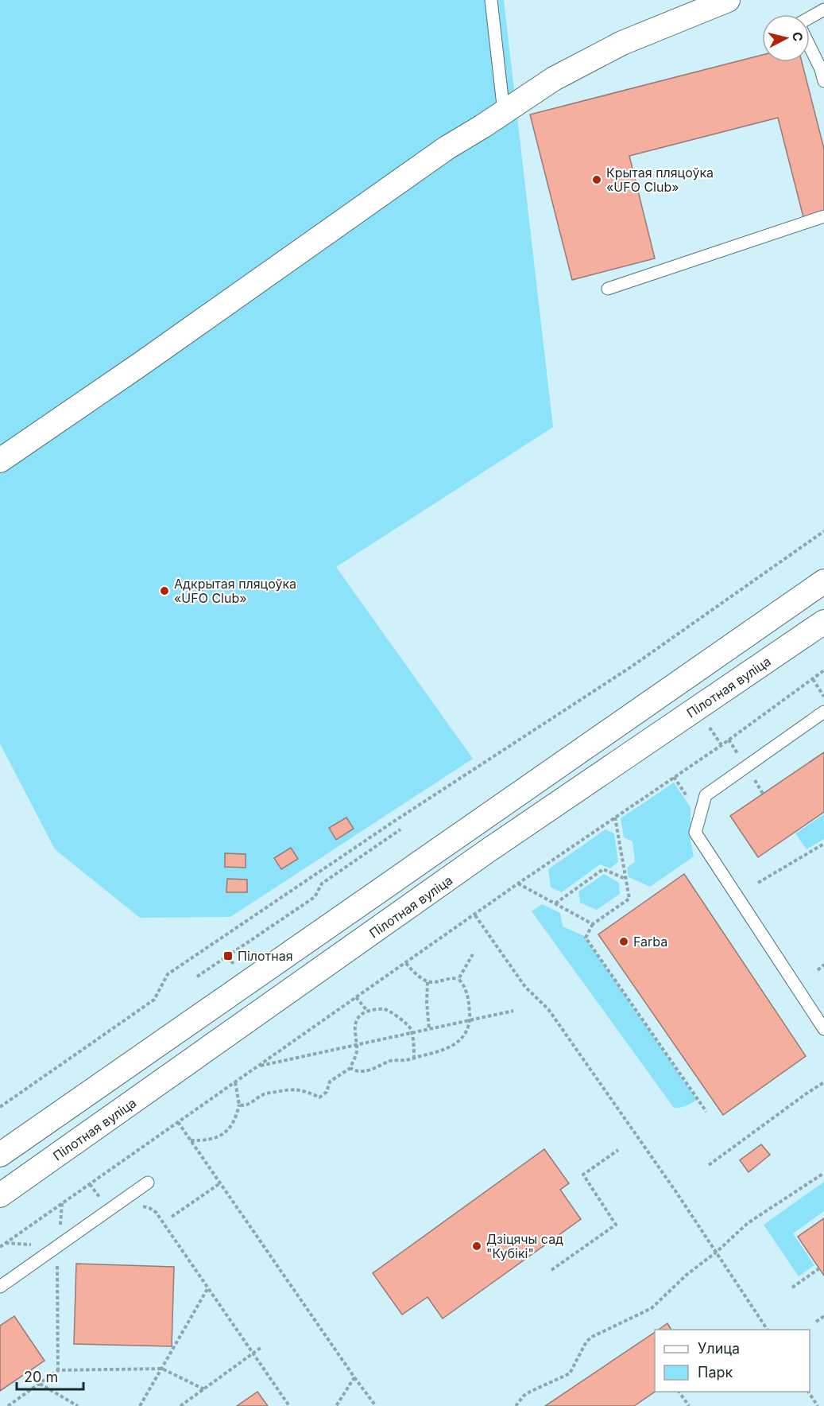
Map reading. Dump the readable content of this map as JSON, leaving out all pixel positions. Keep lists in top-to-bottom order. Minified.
{"streets":{"street":["Пілотная вуліца"]},"places":{"other":["Крытая пляцоўка «UFO Club»","Адкрытая пляцоўка «UFO Club»","Farba","Дзіцячы сад \"Кубікі\""],"transit":["Пілотная"]},"legend":["Улица","Парк"],"scale_bar":"20 m","north":"right"}
